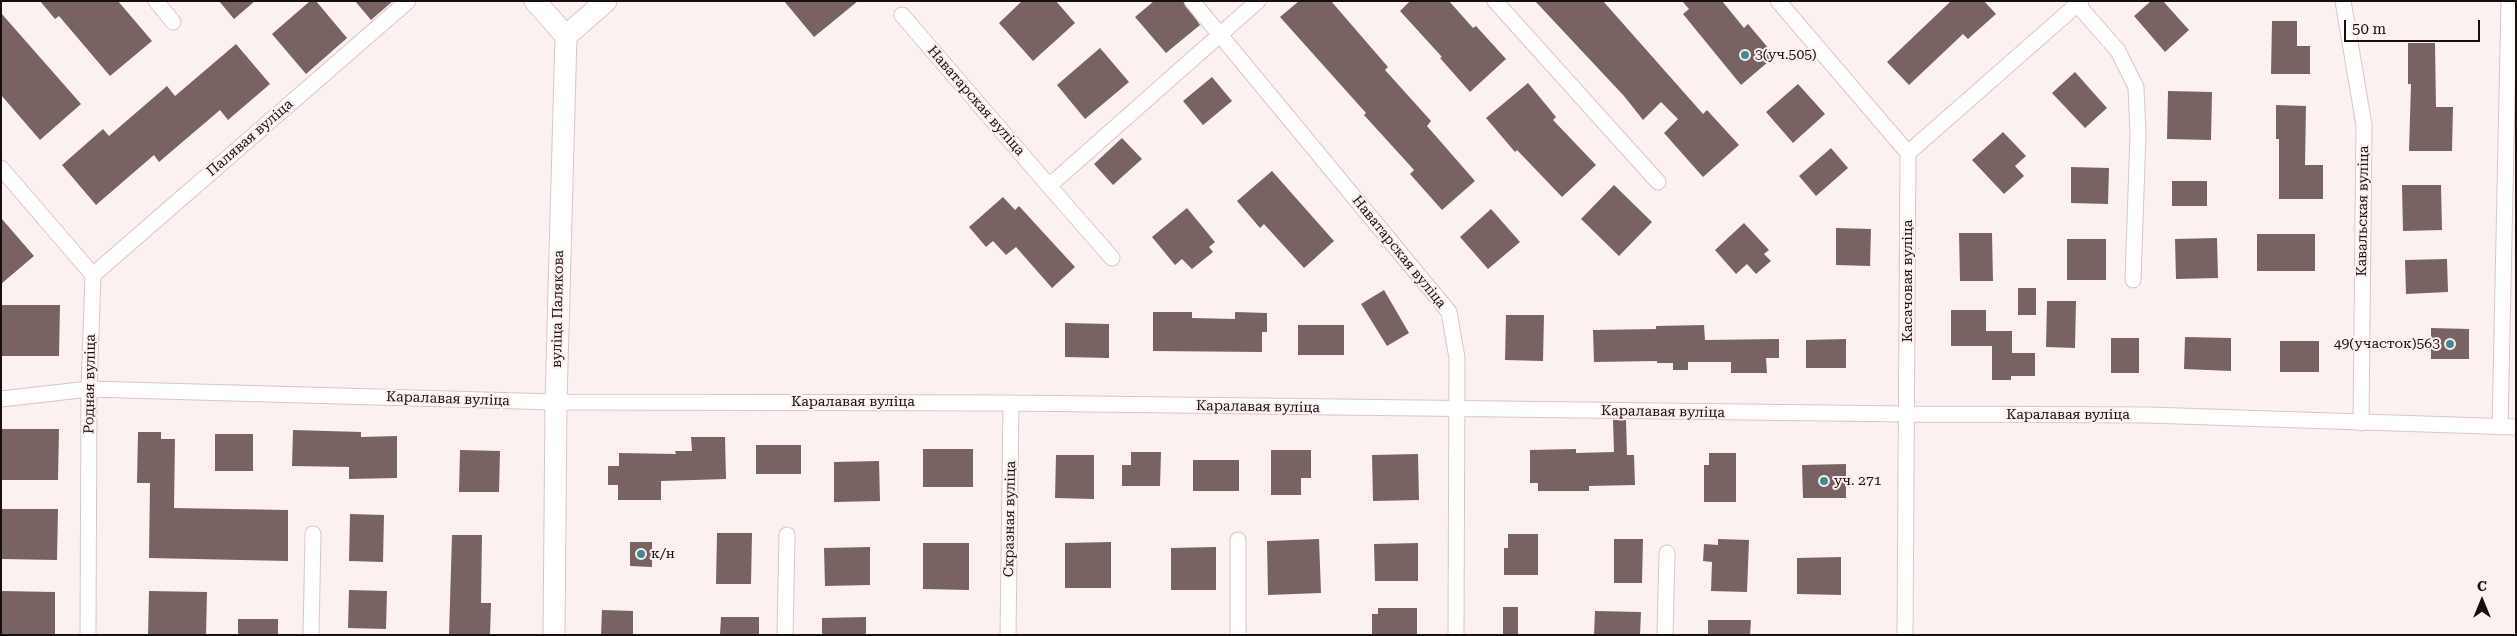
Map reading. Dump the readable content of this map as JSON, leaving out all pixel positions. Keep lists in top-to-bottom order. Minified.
{"streets":{"street":["Наватарская вуліца","Палявая вуліца","Кавальская вуліца","Касачовая вуліца","вуліца Палякова","Родная вуліца","Каралавая вуліца","Скразная вуліца"]},"crossings":[["Наватарская вуліца","Каралавая вуліца"],["Палявая вуліца","Родная вуліца"],["Кавальская вуліца","Каралавая вуліца"],["Касачовая вуліца","Каралавая вуліца"],["вуліца Палякова","Каралавая вуліца"],["Родная вуліца","Каралавая вуліца"],["Каралавая вуліца","Скразная вуліца"]],"places":["3(уч.505)","49(участок)563","уч. 271","к/н"],"scale_bar":"50 m","north":"top"}
